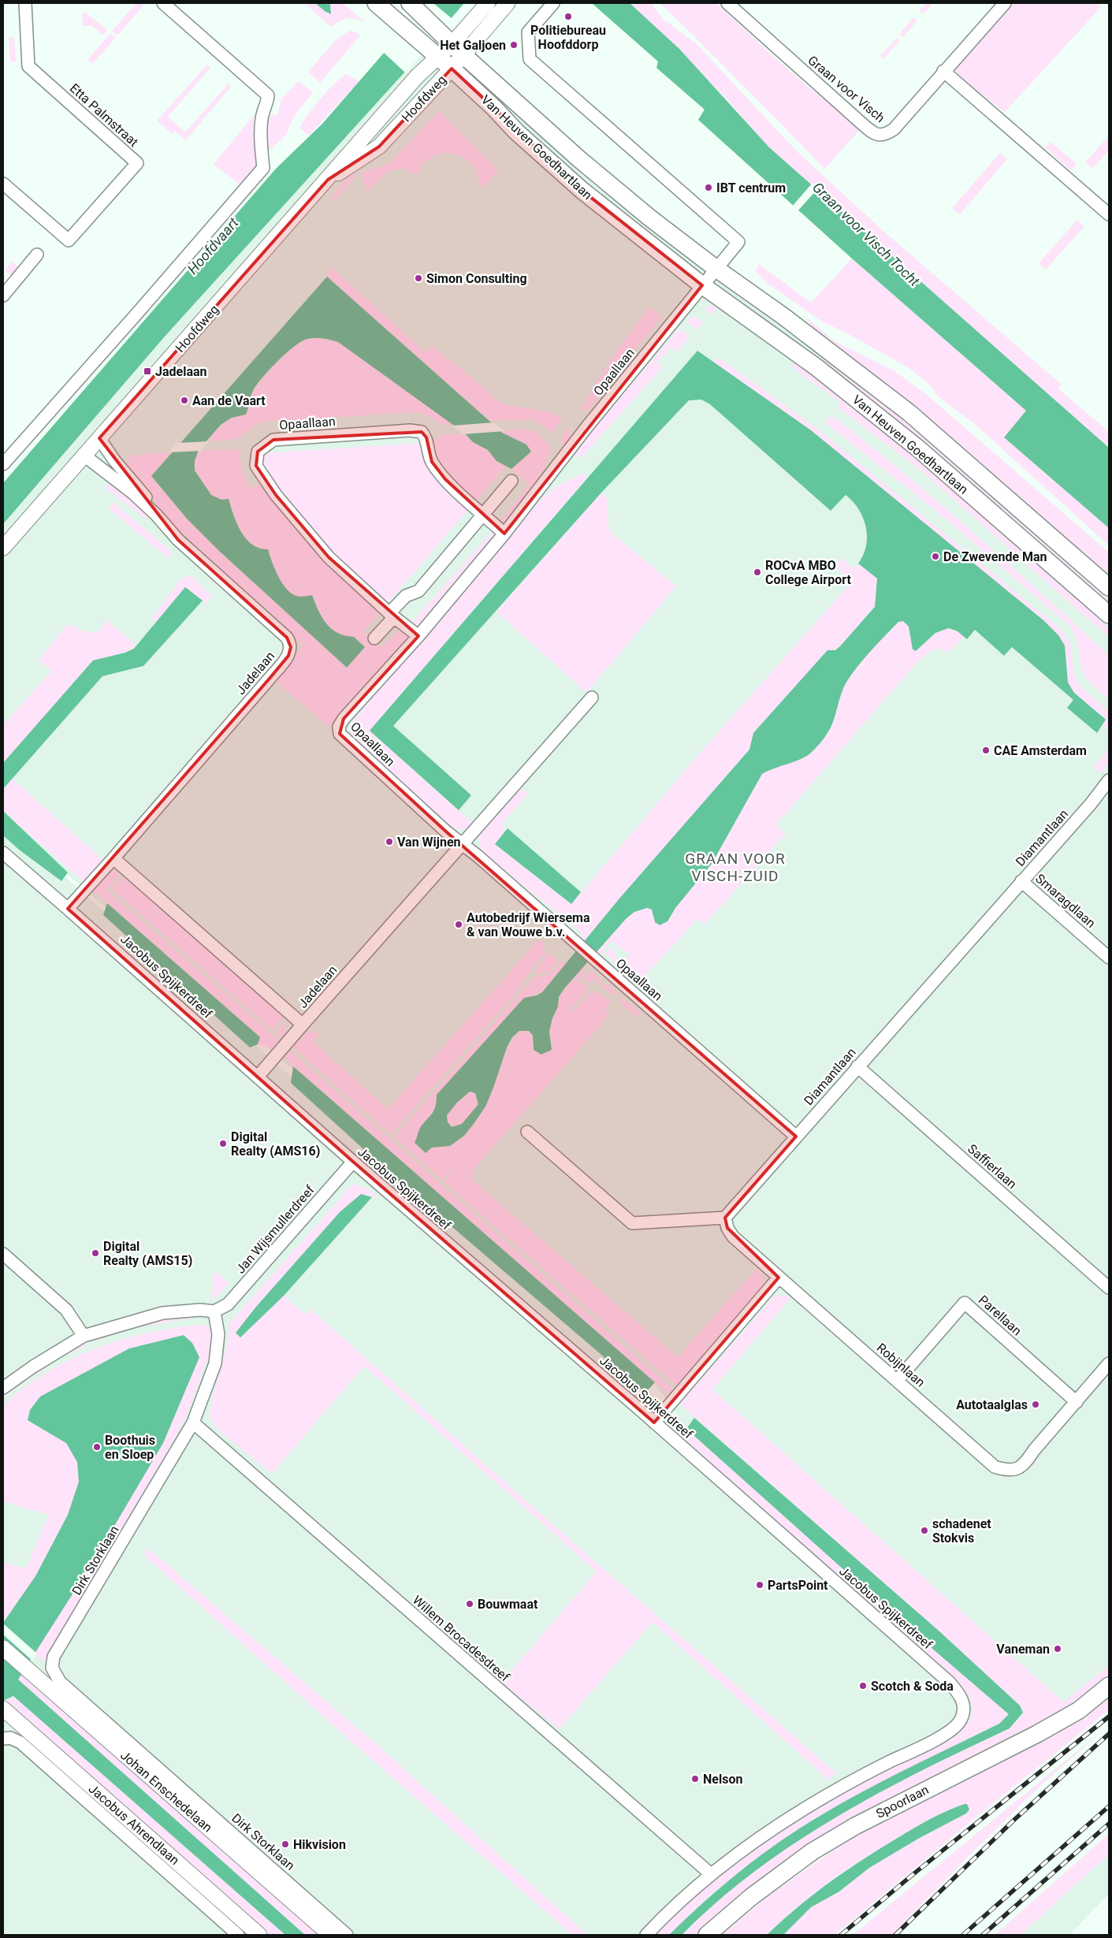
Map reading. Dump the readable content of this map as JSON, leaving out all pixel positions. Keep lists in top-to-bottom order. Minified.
{"streets":{"main road":["Van Heuven Goedhartlaan","Spoorlaan"],"street":["Graan voor Visch","Hoofdweg","Etta Palmstraat","Opaallaan","Jadelaan","Diamantlaan","Smaragdlaan","Jacobus Spijkerdreef","Saffierlaan","Jan Wijsmullerdreef","Parellaan","Robijnlaan","Dirk Storklaan","Willem Brocadesdreef","Johan Enschedelaan","Jacobus Ahrendlaan"]},"crossings":[["Hoofdweg","Van Heuven Goedhartlaan"],["Hoofdweg","Jadelaan"],["Van Heuven Goedhartlaan","Opaallaan"],["Opaallaan","Jadelaan"],["Opaallaan","Diamantlaan"],["Jadelaan","Jacobus Spijkerdreef"],["Diamantlaan","Smaragdlaan"],["Diamantlaan","Saffierlaan"],["Diamantlaan","Robijnlaan"],["Jacobus Spijkerdreef","Jan Wijsmullerdreef"],["Jacobus Spijkerdreef","Willem Brocadesdreef"],["Jan Wijsmullerdreef","Dirk Storklaan"],["Parellaan","Robijnlaan"],["Dirk Storklaan","Willem Brocadesdreef"]],"districts":["GRAAN VOOR VISCH-ZUID"],"water":["Graan voor Visch Tocht","Hoofdvaart"],"places":{"other":["Politiebureau Hoofddorp","Het Galjoen","IBT centrum","Simon Consulting","Aan de Vaart","De Zwevende Man","ROCvA MBO College Airport","CAE Amsterdam","Van Wijnen","Autobedrijf Wiersema & van Wouwe b.v.","Digital Realty (AMS16)","Digital Realty (AMS15)","Autotaalglas","Boothuis en Sloep","schadenet Stokvis","PartsPoint","Bouwmaat","Vaneman","Scotch & Soda","Nelson","Hikvision"],"transit":["Jadelaan"]}}
